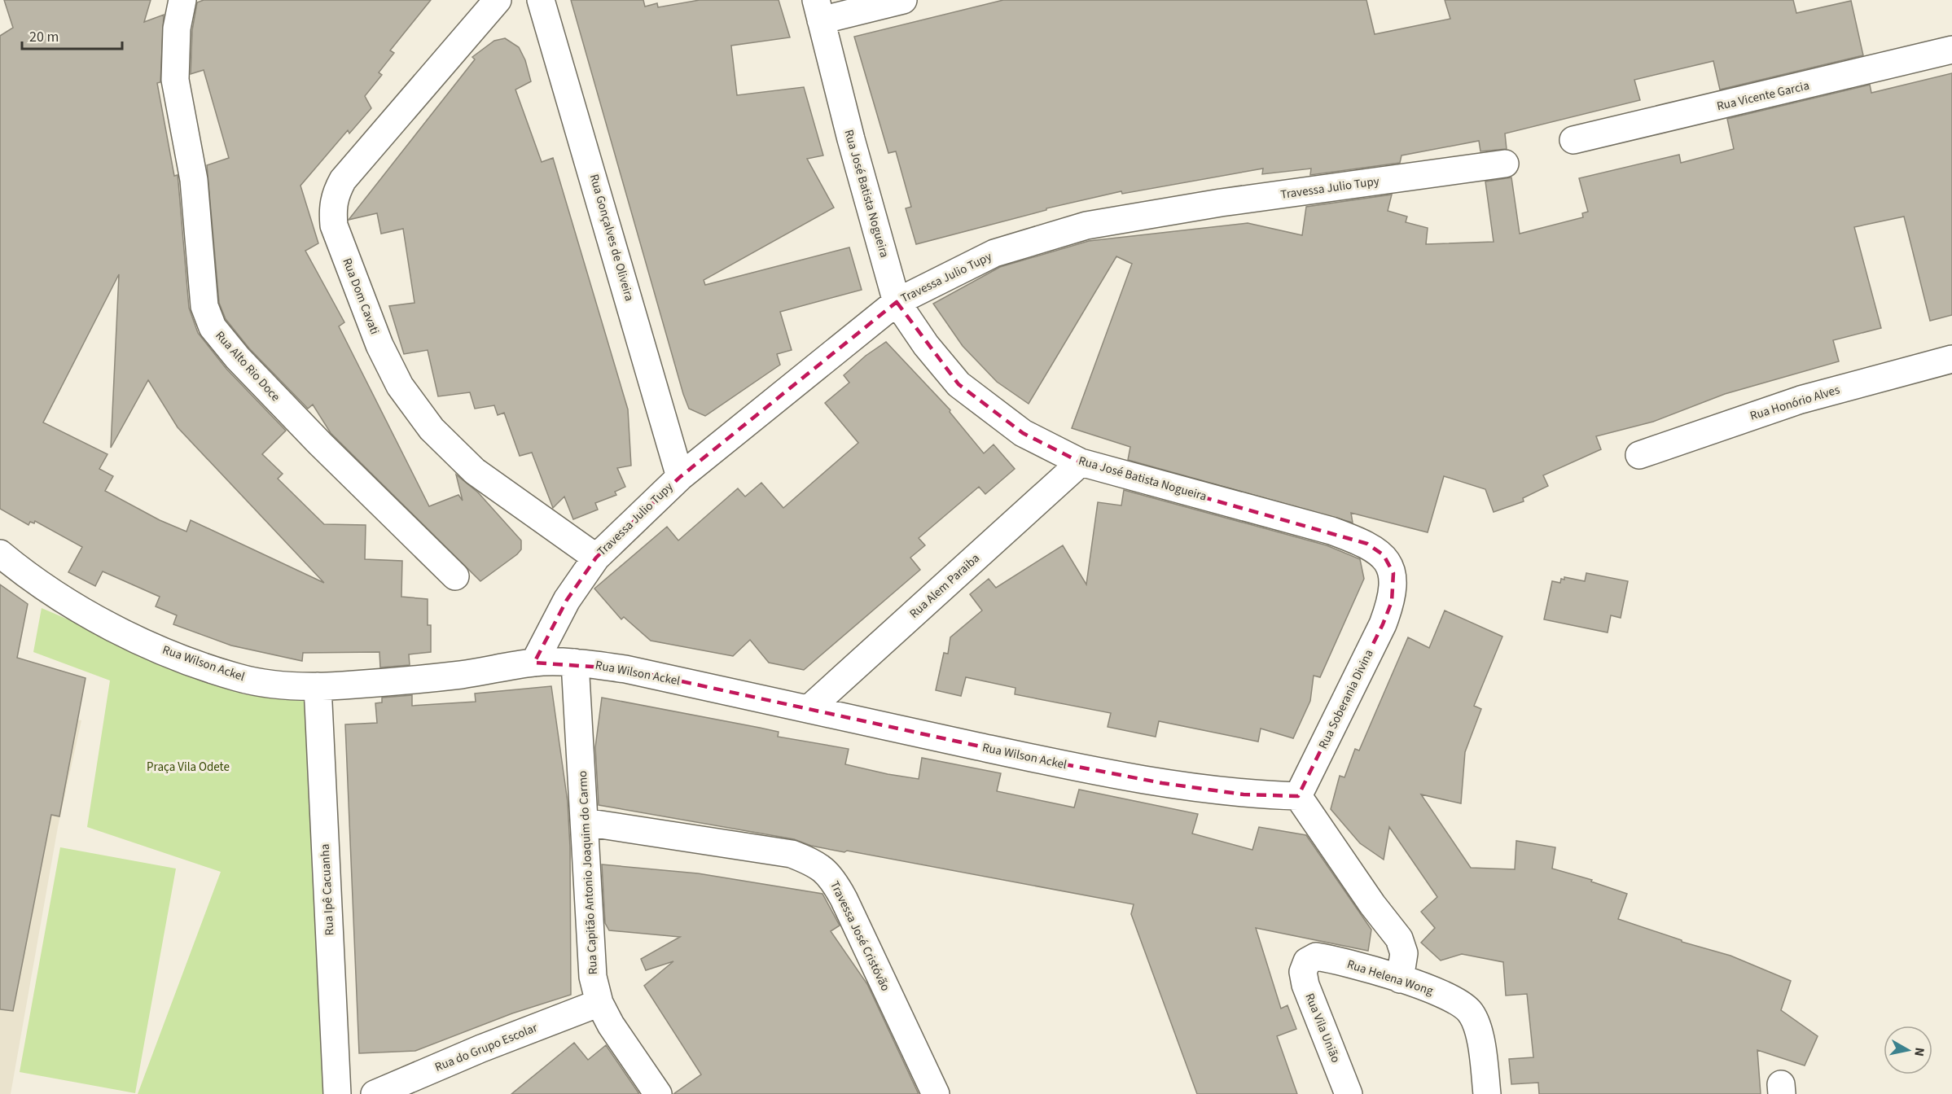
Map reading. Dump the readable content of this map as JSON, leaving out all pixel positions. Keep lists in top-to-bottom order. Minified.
{"streets":{"street":["Rua Vicente Garcia","Travessa Julio Tupy","Rua José Batista Nogueira","Rua Gonçalves de Oliveira","Rua Dom Cavati","Rua Alto Rio Doce","Rua Honório Alves","Rua Alem Paraiba","Rua Wilson Ackel","Rua Soberania Divina","Rua Capitão Antonio Joaquim do Carmo","Rua Ipê Cacuanha","Travessa José Cristóvão","Rua Helena Wong","Rua Vila União","Rua do Grupo Escolar"]},"crossings":[["Travessa Julio Tupy","Rua José Batista Nogueira"],["Travessa Julio Tupy","Rua Gonçalves de Oliveira"],["Travessa Julio Tupy","Rua Dom Cavati"],["Travessa Julio Tupy","Rua Wilson Ackel"],["Rua José Batista Nogueira","Rua Alem Paraiba"],["Rua José Batista Nogueira","Rua Soberania Divina"],["Rua Alem Paraiba","Rua Wilson Ackel"],["Rua Wilson Ackel","Rua Soberania Divina"],["Rua Wilson Ackel","Rua Capitão Antonio Joaquim do Carmo"],["Rua Wilson Ackel","Rua Ipê Cacuanha"],["Rua Capitão Antonio Joaquim do Carmo","Travessa José Cristóvão"],["Rua Capitão Antonio Joaquim do Carmo","Rua do Grupo Escolar"],["Rua Helena Wong","Rua Vila União"]],"parks":["Praça Vila Odete"],"scale_bar":"20 m","north":"right"}
